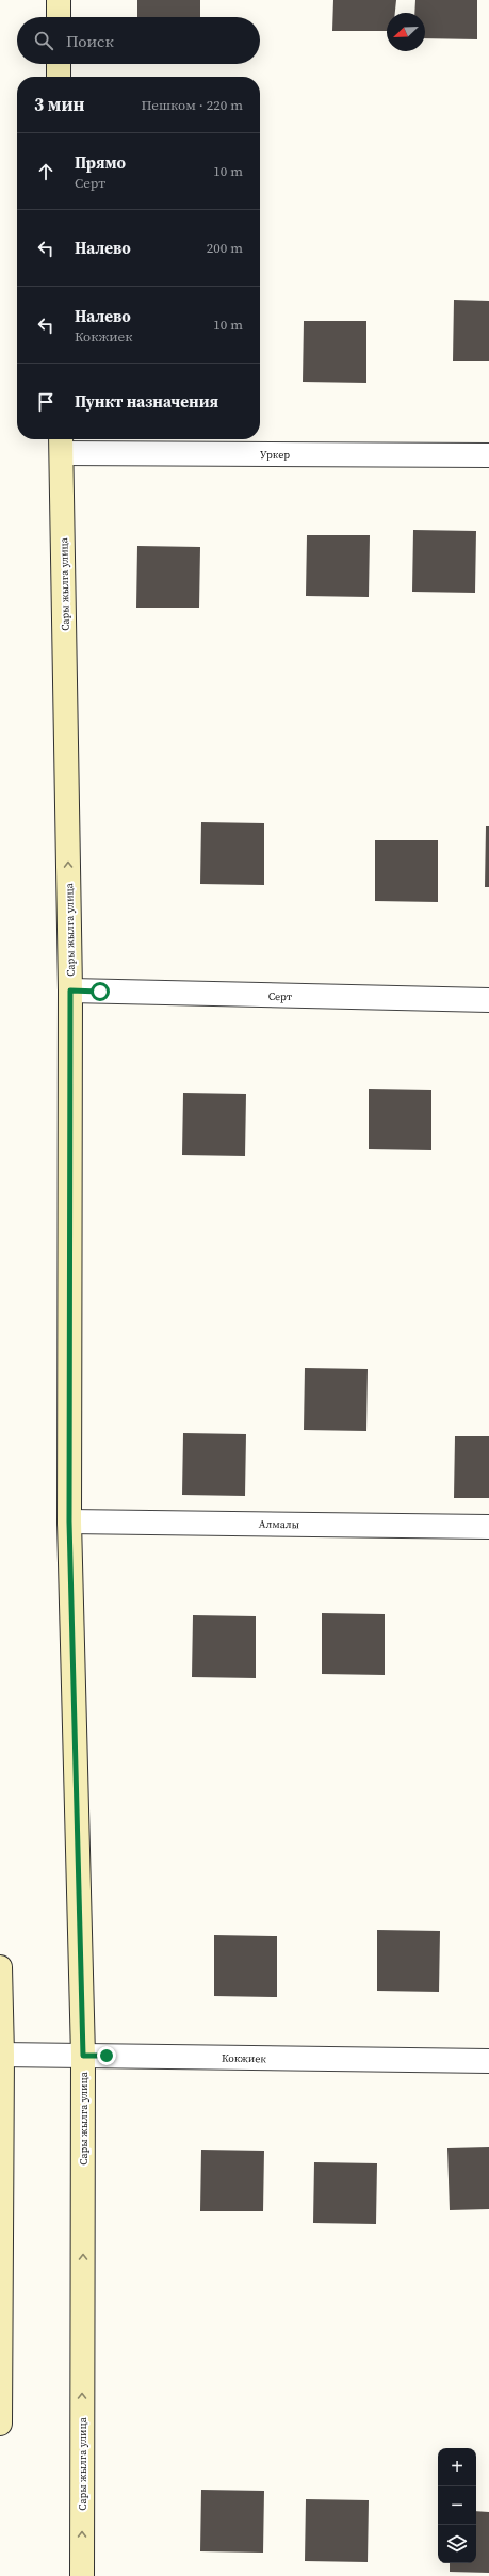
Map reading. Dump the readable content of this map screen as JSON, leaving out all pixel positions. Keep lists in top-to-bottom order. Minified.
{"streets":{"street":["Уркер","Сары жылга улица","Серт","Алмалы","Кокжиек"]},"crossings":[["Уркер","Сары жылга улица"],["Сары жылга улица","Серт"],["Сары жылга улица","Алмалы"],["Сары жылга улица","Кокжиек"]],"north":"bottom left","page":{"search":"Поиск","heading":["3 мин","Пешком · 220 m"],"list":[["Прямо","Серт","10 m"],["Налево","200 m"],["Налево","Кокжиек","10 m"],"Пункт назначения"],"map_buttons":["+","−"]}}
